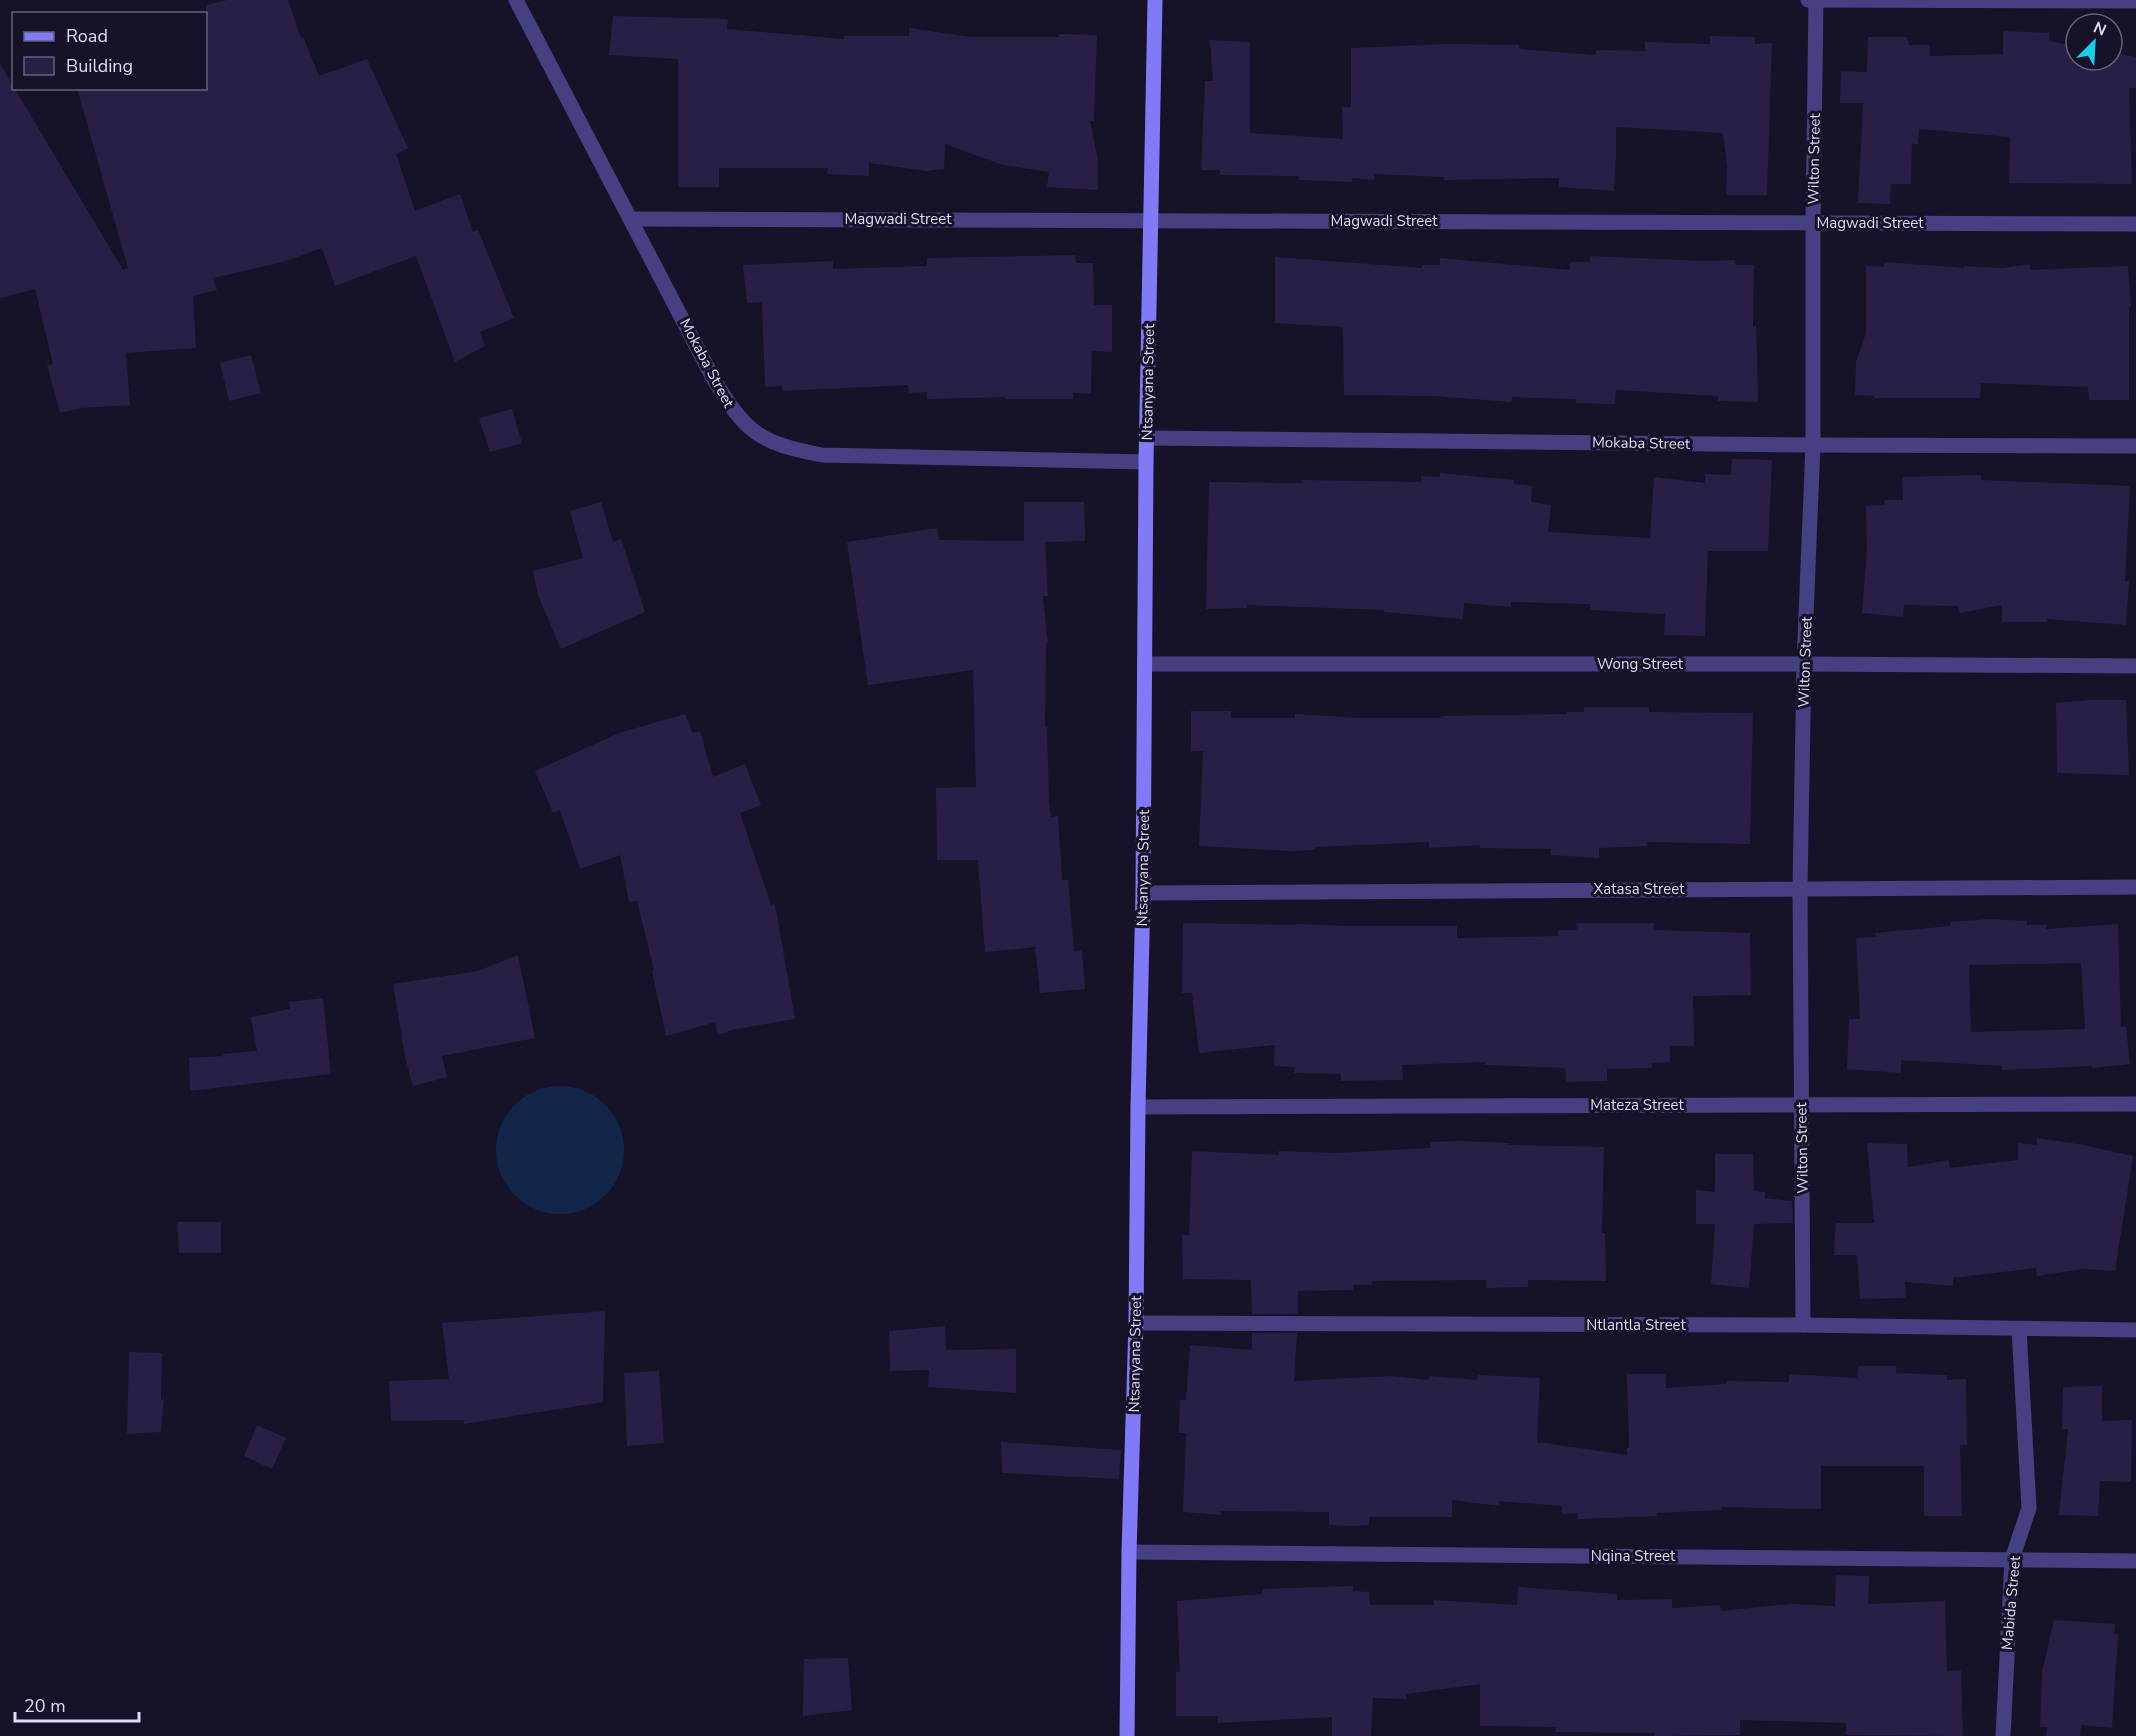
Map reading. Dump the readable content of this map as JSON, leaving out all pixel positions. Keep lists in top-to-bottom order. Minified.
{"streets":{"street":["Wilton Street","Magwadi Street","Mokaba Street","Ntsanyana Street","Wong Street","Xatasa Street","Mateza Street","Ntlantla Street","Nqina Street","Mabida Street"]},"crossings":[["Wilton Street","Magwadi Street"],["Wilton Street","Mokaba Street"],["Wilton Street","Wong Street"],["Wilton Street","Xatasa Street"],["Wilton Street","Mateza Street"],["Wilton Street","Ntlantla Street"],["Magwadi Street","Mokaba Street"],["Magwadi Street","Ntsanyana Street"],["Mokaba Street","Ntsanyana Street"],["Ntsanyana Street","Wong Street"],["Ntsanyana Street","Xatasa Street"],["Ntsanyana Street","Mateza Street"],["Ntsanyana Street","Ntlantla Street"],["Ntsanyana Street","Nqina Street"],["Ntlantla Street","Mabida Street"],["Nqina Street","Mabida Street"]],"legend":["Road","Building"],"scale_bar":"20 m","north":"top right"}
